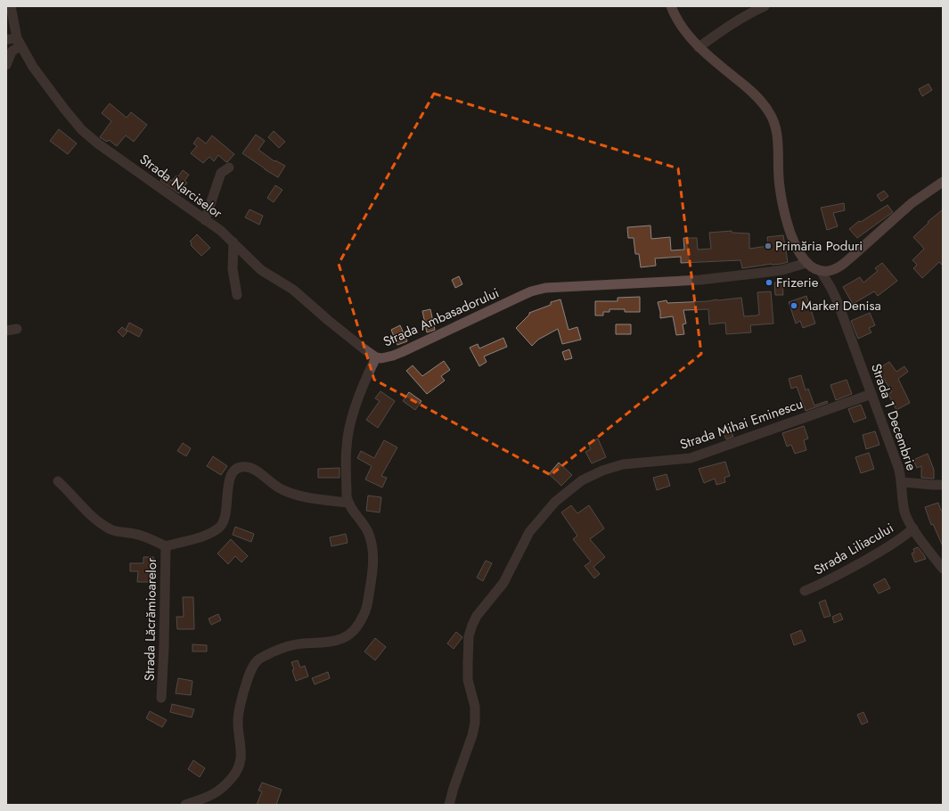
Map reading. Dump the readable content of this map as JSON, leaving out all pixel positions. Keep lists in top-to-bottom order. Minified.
{"streets":{"street":["Strada Narciselor","Strada Ambasadorului","Strada 1 Decembrie","Strada Mihai Eminescu","Strada Liliacului","Strada Lăcrămioarelor"]},"crossings":[["Strada Narciselor","Strada Ambasadorului"],["Strada Ambasadorului","Strada Lăcrămioarelor"],["Strada 1 Decembrie","Strada Mihai Eminescu"],["Strada 1 Decembrie","Strada Liliacului"]],"places":["Primăria Poduri","Frizerie","Market Denisa"]}
